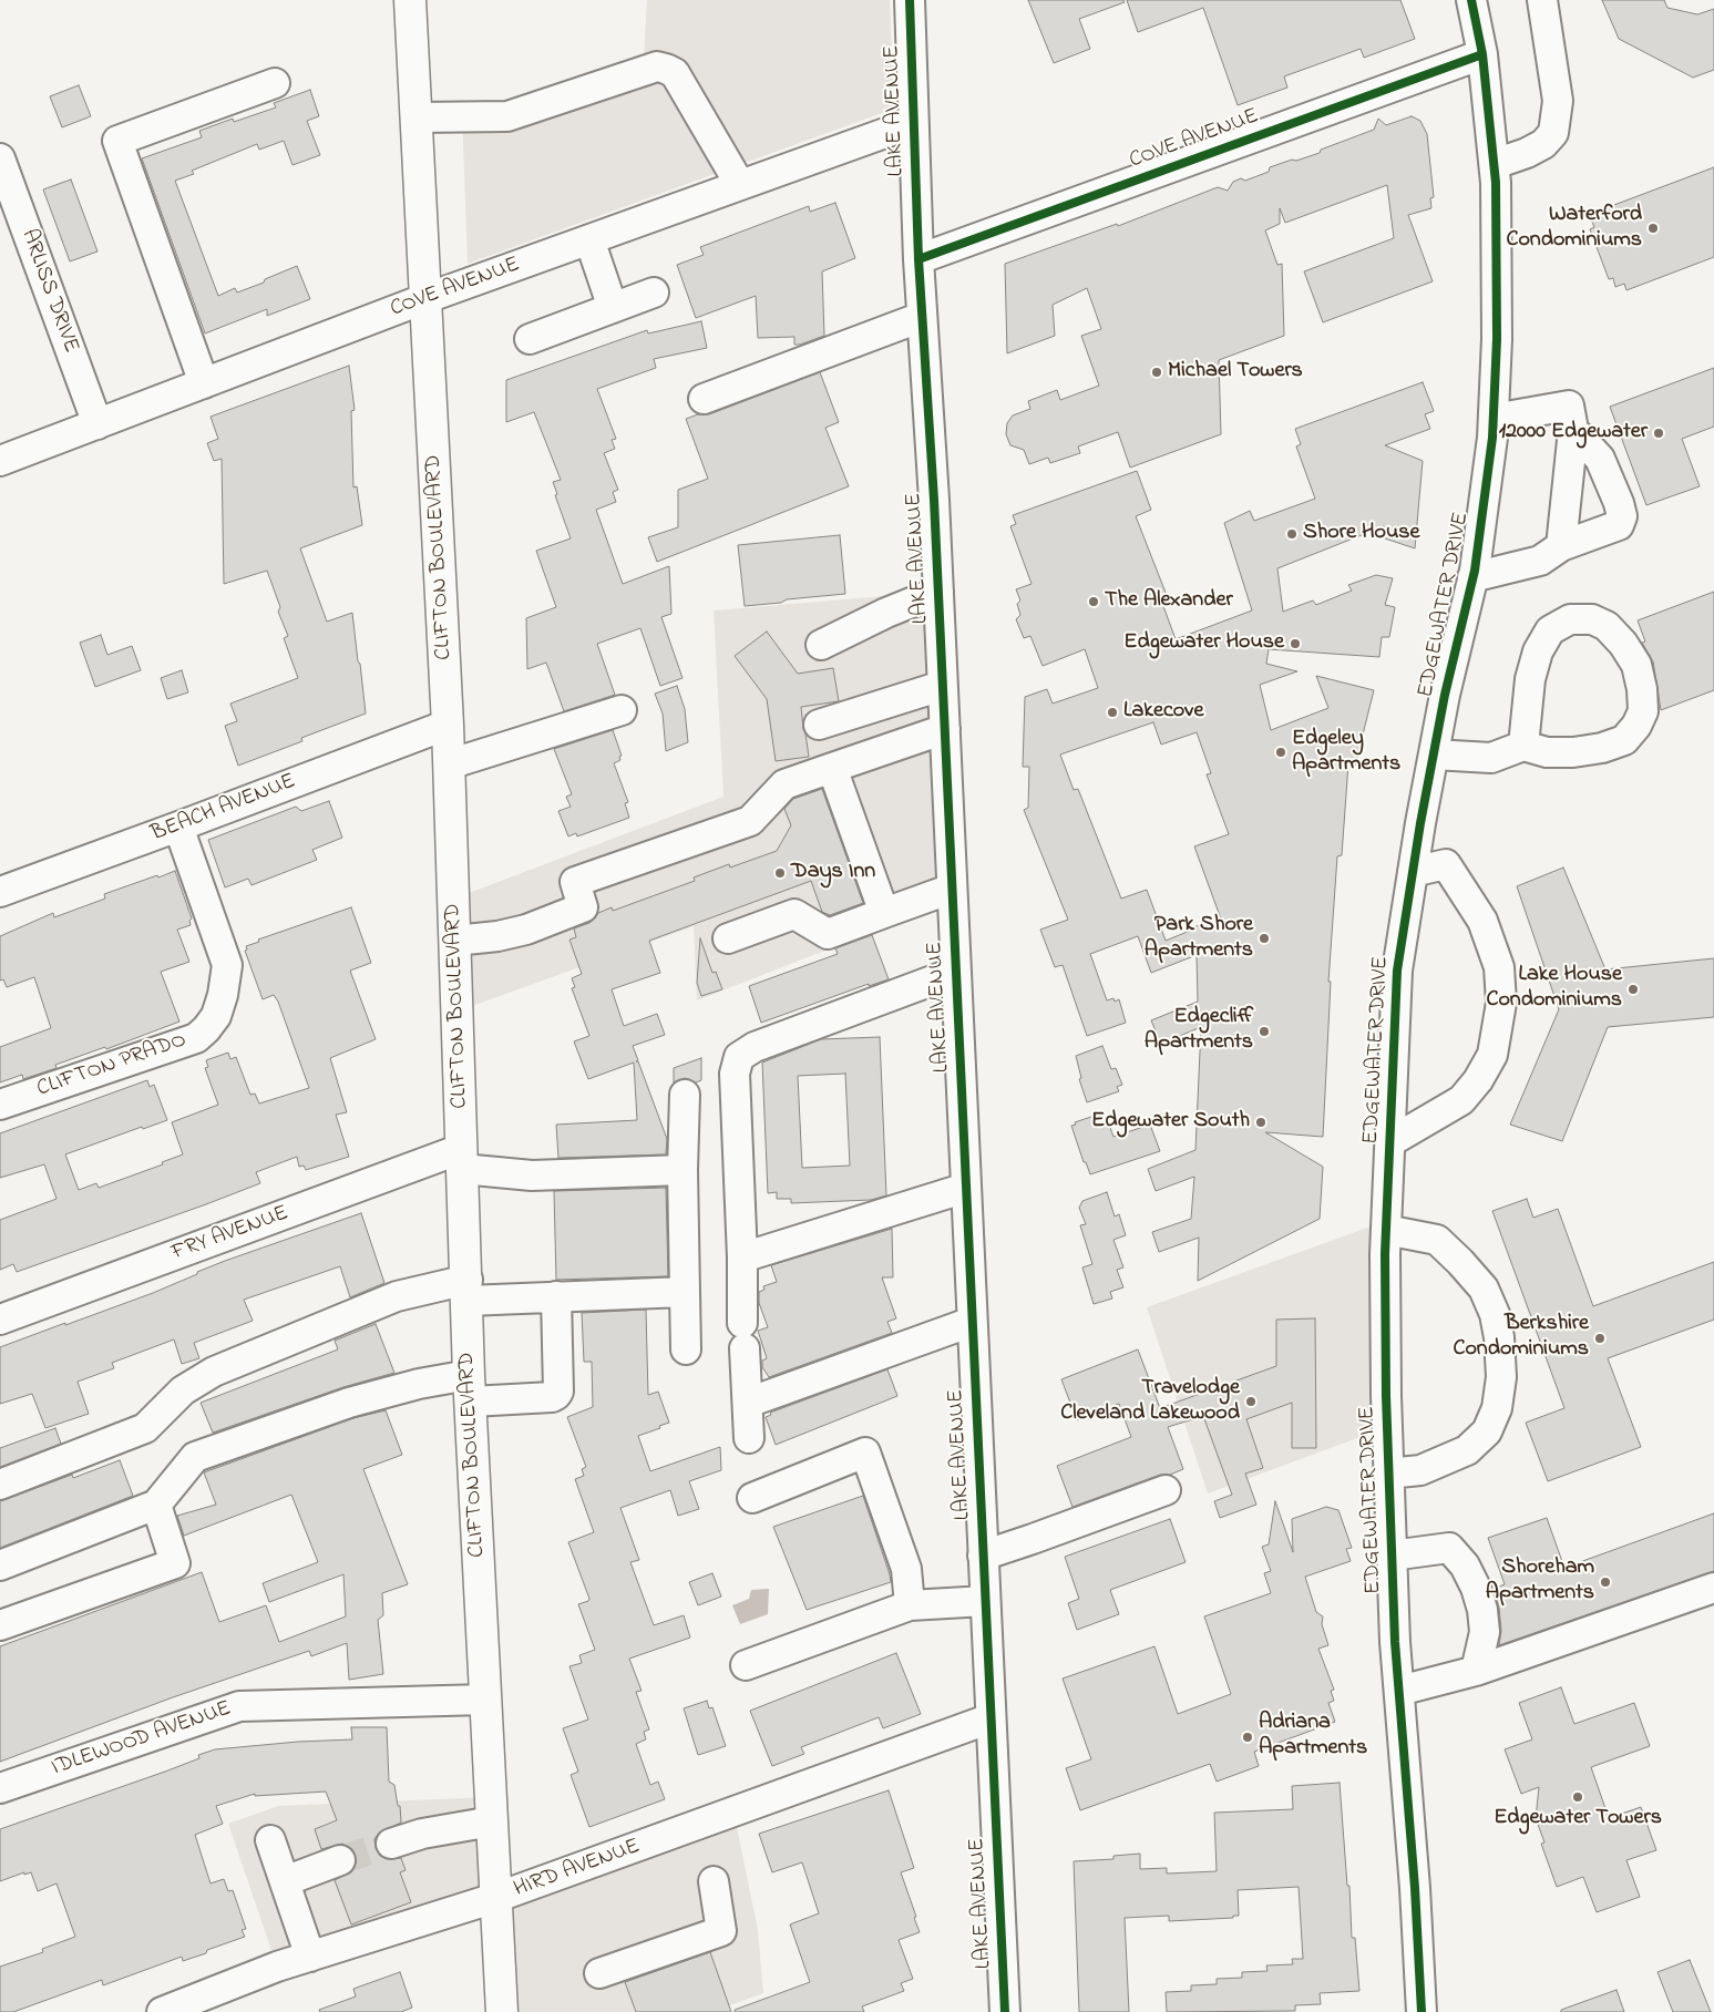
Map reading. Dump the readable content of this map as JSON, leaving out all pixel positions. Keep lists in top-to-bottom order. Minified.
{"streets":{"main road":["CLIFTON BOULEVARD"],"street":["LAKE AVENUE","COVE AVENUE","ARLISS DRIVE","EDGEWATER DRIVE","BEACH AVENUE","CLIFTON PRADO","FRY AVENUE","IDLEWOOD AVENUE","HIRD AVENUE"]},"crossings":[["LAKE AVENUE","COVE AVENUE"],["LAKE AVENUE","HIRD AVENUE"],["COVE AVENUE","ARLISS DRIVE"],["COVE AVENUE","CLIFTON BOULEVARD"],["COVE AVENUE","EDGEWATER DRIVE"],["CLIFTON BOULEVARD","BEACH AVENUE"],["CLIFTON BOULEVARD","FRY AVENUE"],["CLIFTON BOULEVARD","IDLEWOOD AVENUE"],["CLIFTON BOULEVARD","HIRD AVENUE"],["BEACH AVENUE","CLIFTON PRADO"]],"places":["Waterford Condominiums","Michael Towers","12000 Edgewater","Shore House","The Alexander","Edgewater House","Lakecove","Edgeley Apartments","Days Inn","Park Shore Apartments","Lake House Condominiums","Edgecliff Apartments","Edgewater South","Berkshire Condominiums","Travelodge Cleveland Lakewood","Shoreham Apartments","Adriana Apartments","Edgewater Towers"]}
